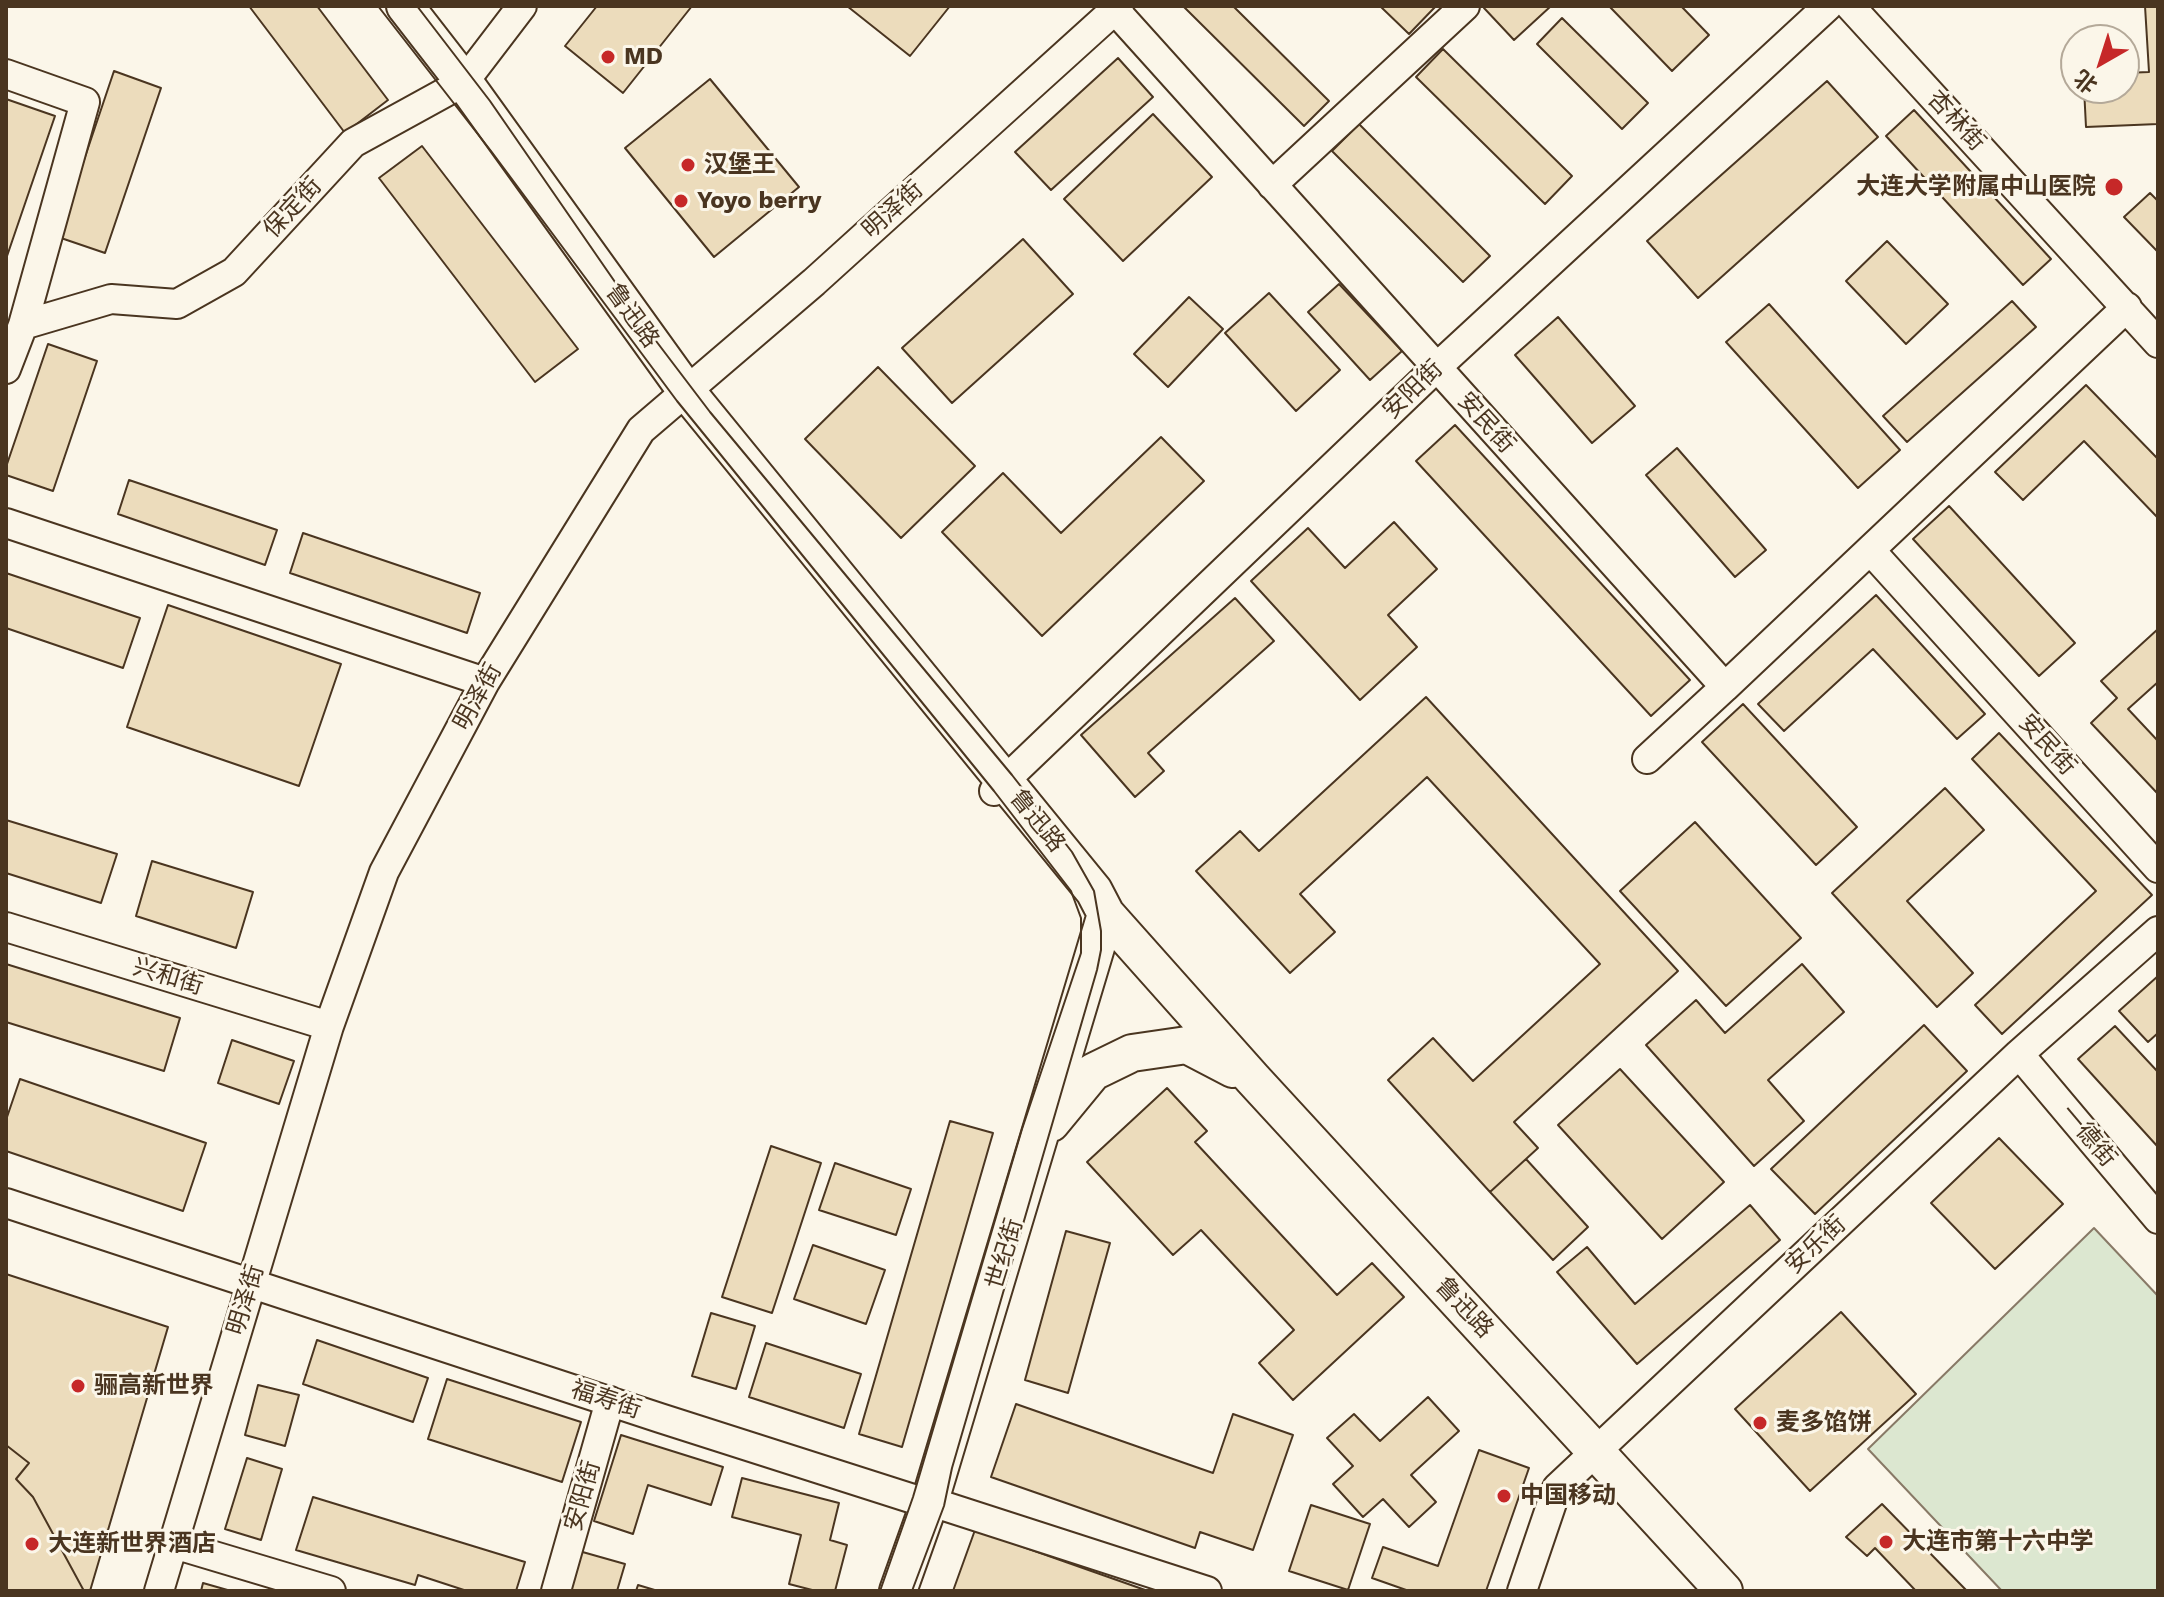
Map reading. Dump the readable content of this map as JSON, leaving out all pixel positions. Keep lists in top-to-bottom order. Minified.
{"streets":{"main road":["鲁迅路","世纪街"],"street":["杏林街","保定街","明泽街","安阳街","安民街","兴和街","一德街","安乐街","福寿街"]},"crossings":[["保定街","鲁迅路"],["明泽街","鲁迅路"],["明泽街","安民街"],["明泽街","兴和街"],["明泽街","福寿街"],["鲁迅路","安阳街"],["鲁迅路","安乐街"],["鲁迅路","世纪街"],["安阳街","安民街"],["安阳街","福寿街"],["一德街","安乐街"],["世纪街","福寿街"]],"places":["MD","汉堡王","大连大学附属中山医院","Yoyo berry","骊高新世界","麦多馅饼","中国移动","大连市第十六中学","大连新世界酒店"],"north":"bottom left"}
